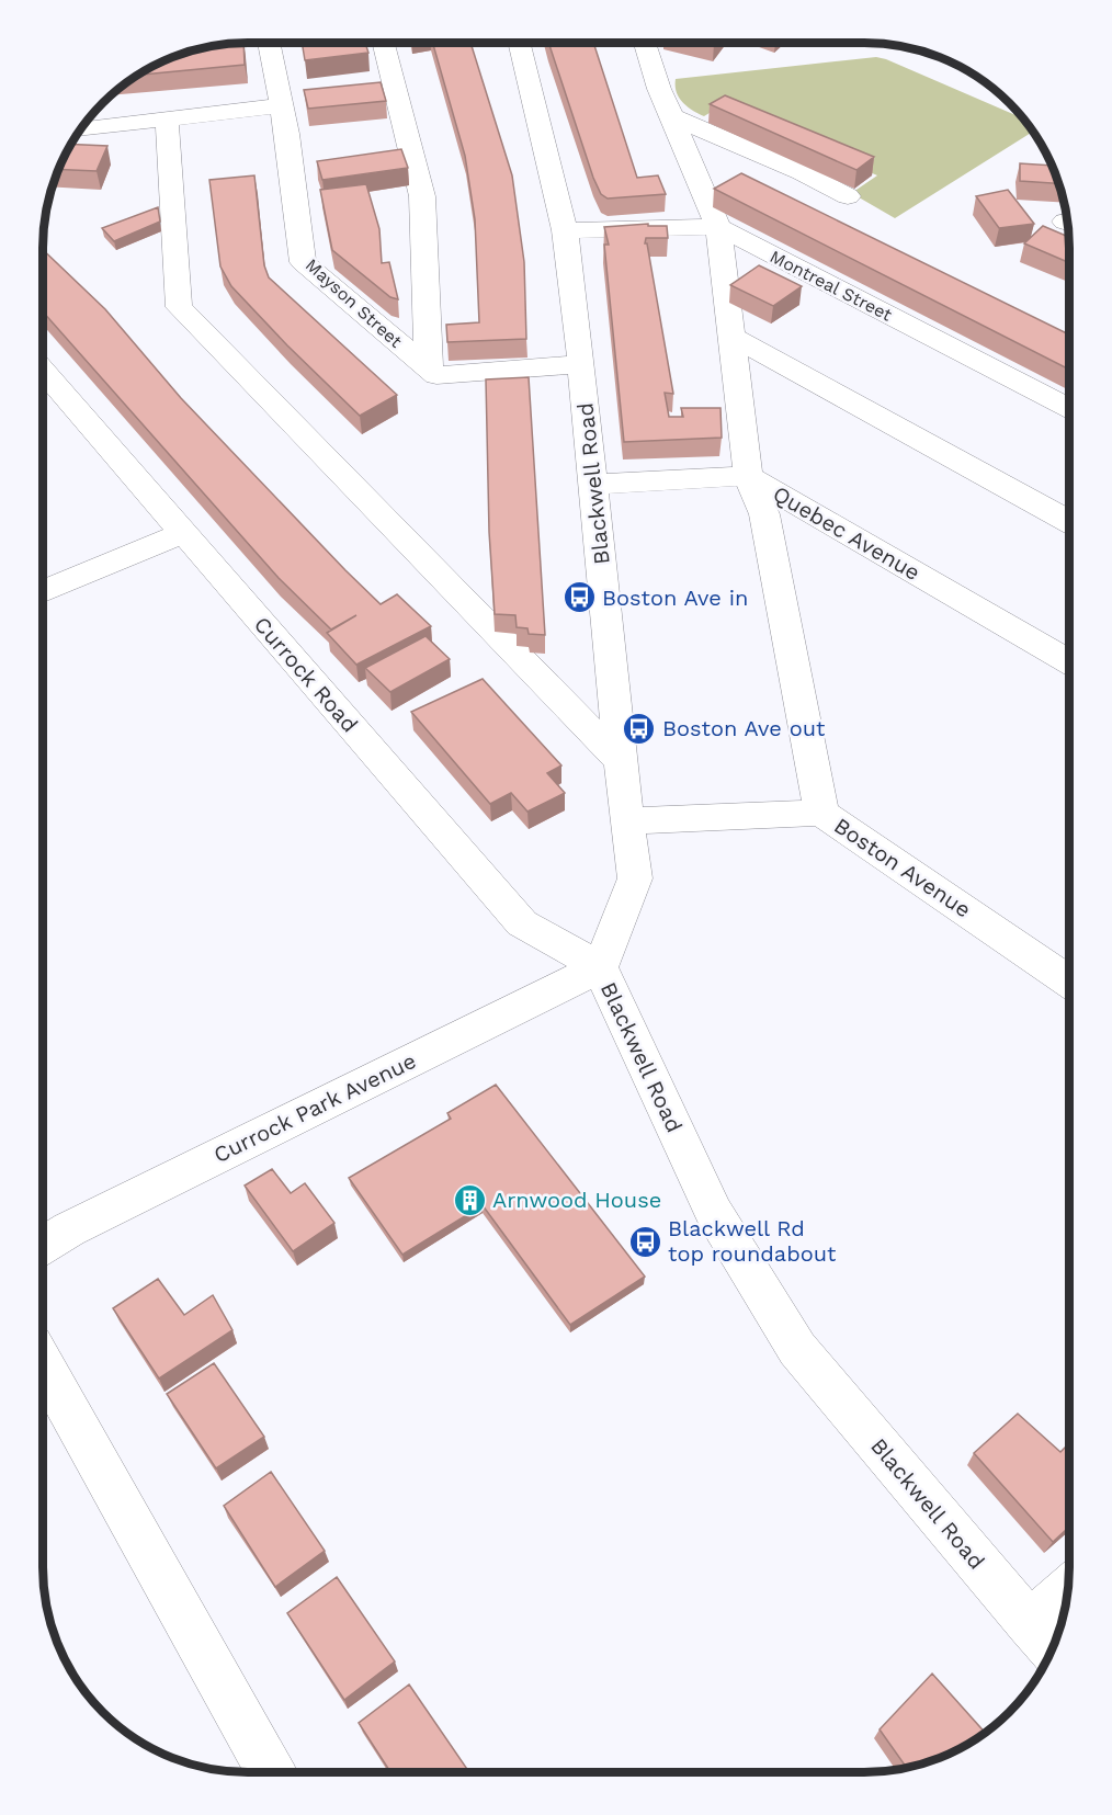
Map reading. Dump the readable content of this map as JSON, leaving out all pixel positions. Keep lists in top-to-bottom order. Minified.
{"streets":{"street":["Montreal Street","Mayson Street","Blackwell Road","Quebec Avenue","Currock Road","Boston Avenue","Currock Park Avenue"]},"crossings":[["Montreal Street","Blackwell Road"],["Blackwell Road","Quebec Avenue"],["Blackwell Road","Currock Road"],["Blackwell Road","Boston Avenue"],["Blackwell Road","Currock Park Avenue"],["Currock Road","Currock Park Avenue"]],"places":{"bus stop":["Boston Ave in","Boston Ave out","Blackwell Rd top roundabout"],"building":["Arnwood House"]}}
